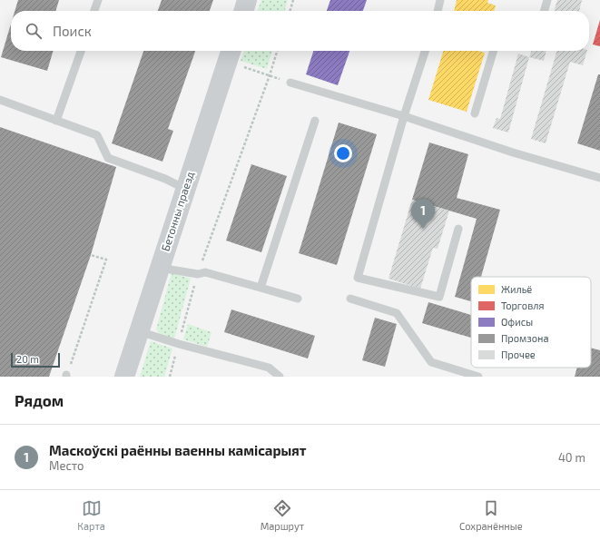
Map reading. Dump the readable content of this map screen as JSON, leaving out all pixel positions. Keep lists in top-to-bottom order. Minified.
{"streets":{"street":["Бетонны праезд"]},"legend":["Жильё","Торговля","Офисы","Промзона","Прочее"],"scale_bar":"20 m","page":{"search":"Поиск","pins":"1","scale":"20 m","heading":"Рядом","list":[{"mark":"1","name":"Маскоўскі раённы ваенны камісарыят","note":"Место","value":"40 m"}],"nav":["Карта","Маршрут","Сохранённые"]}}
